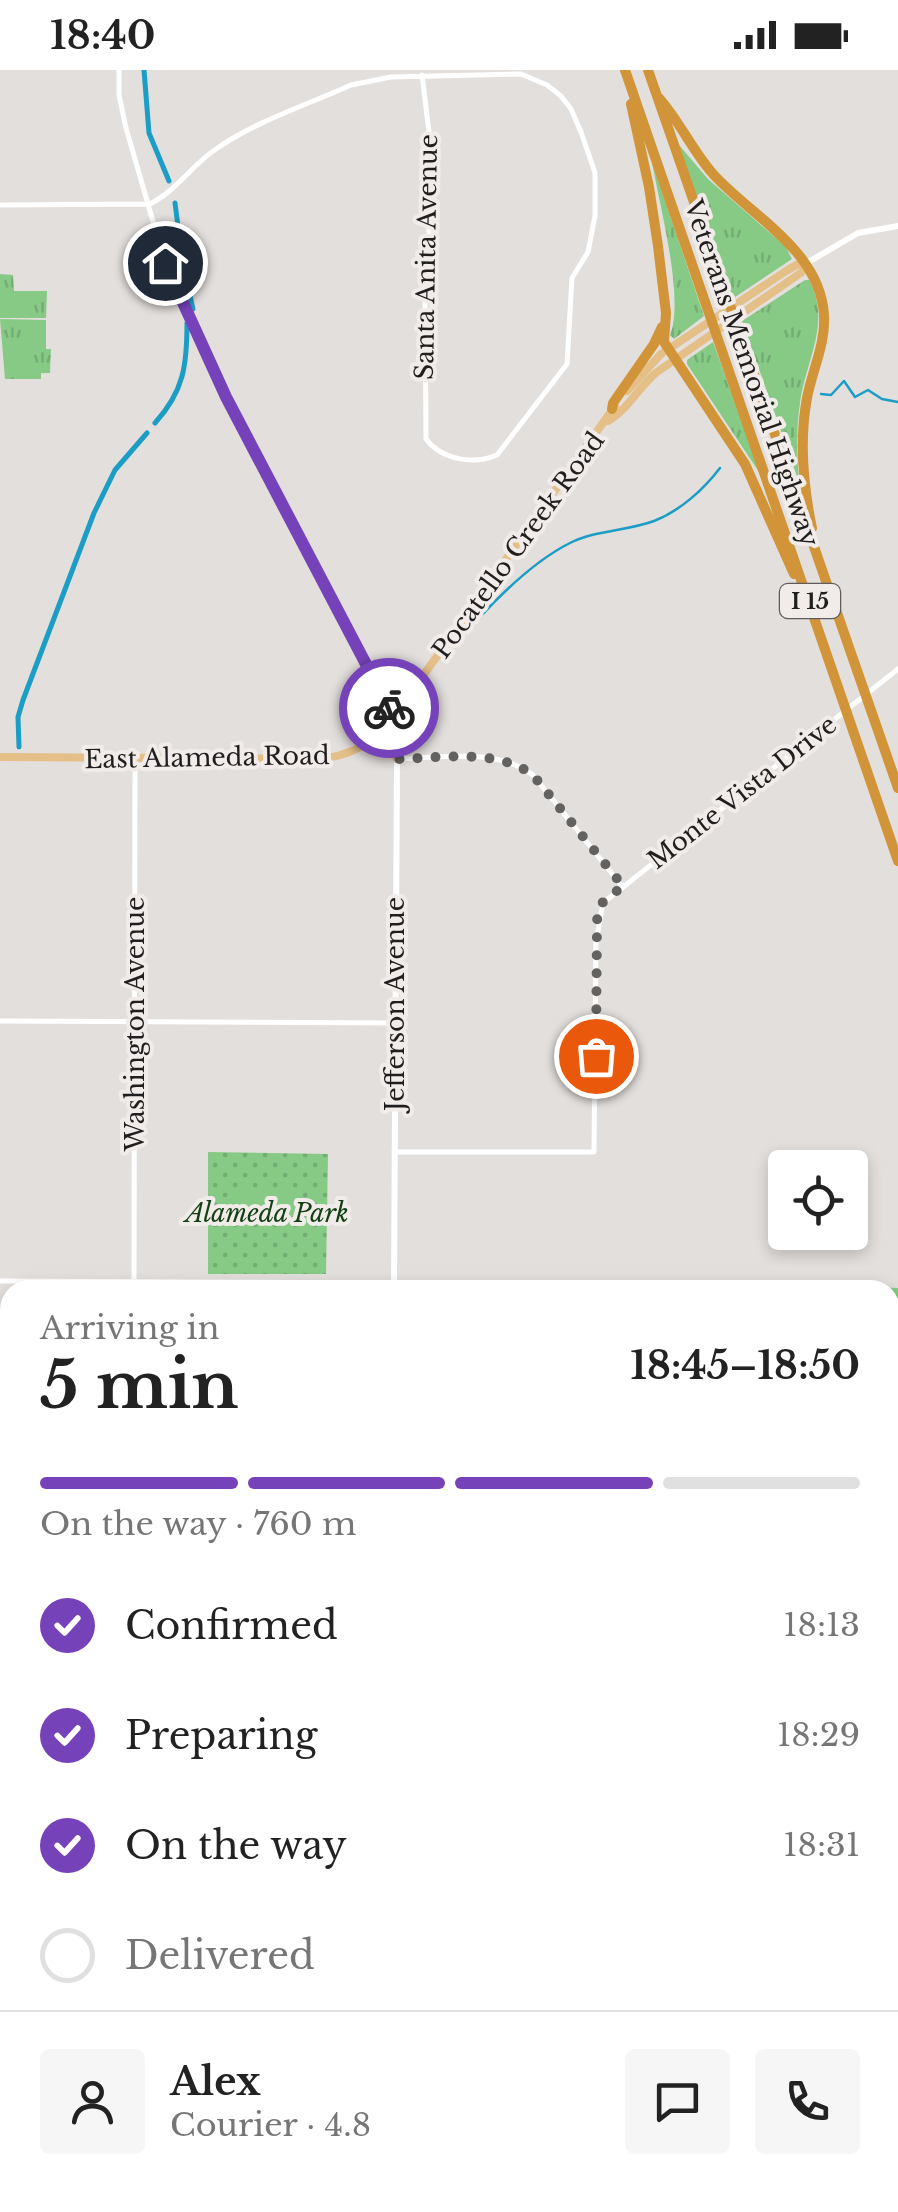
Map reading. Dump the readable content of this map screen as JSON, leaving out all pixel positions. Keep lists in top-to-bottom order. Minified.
{"streets":{"highway":["Veterans Memorial Highway","I 15"],"main road":["Pocatello Creek Road","East Alameda Road","Jefferson Avenue"],"street":["Santa Anita Avenue","Monte Vista Drive","Washington Avenue"]},"crossings":[["Pocatello Creek Road","East Alameda Road"],["Pocatello Creek Road","Jefferson Avenue"],["East Alameda Road","Jefferson Avenue"],["East Alameda Road","Washington Avenue"],["Monte Vista Drive","Jefferson Avenue"]],"parks":["Alameda Park"],"page":{"status":"18:40","heading":["5 min","Arriving in","18:45–18:50"],"panel":["Alex","Courier · 4.8"],"bar":"On the way · 760 m","list":[["Confirmed","18:13"],["Preparing","18:29"],["On the way","18:31"],"Delivered"]}}
